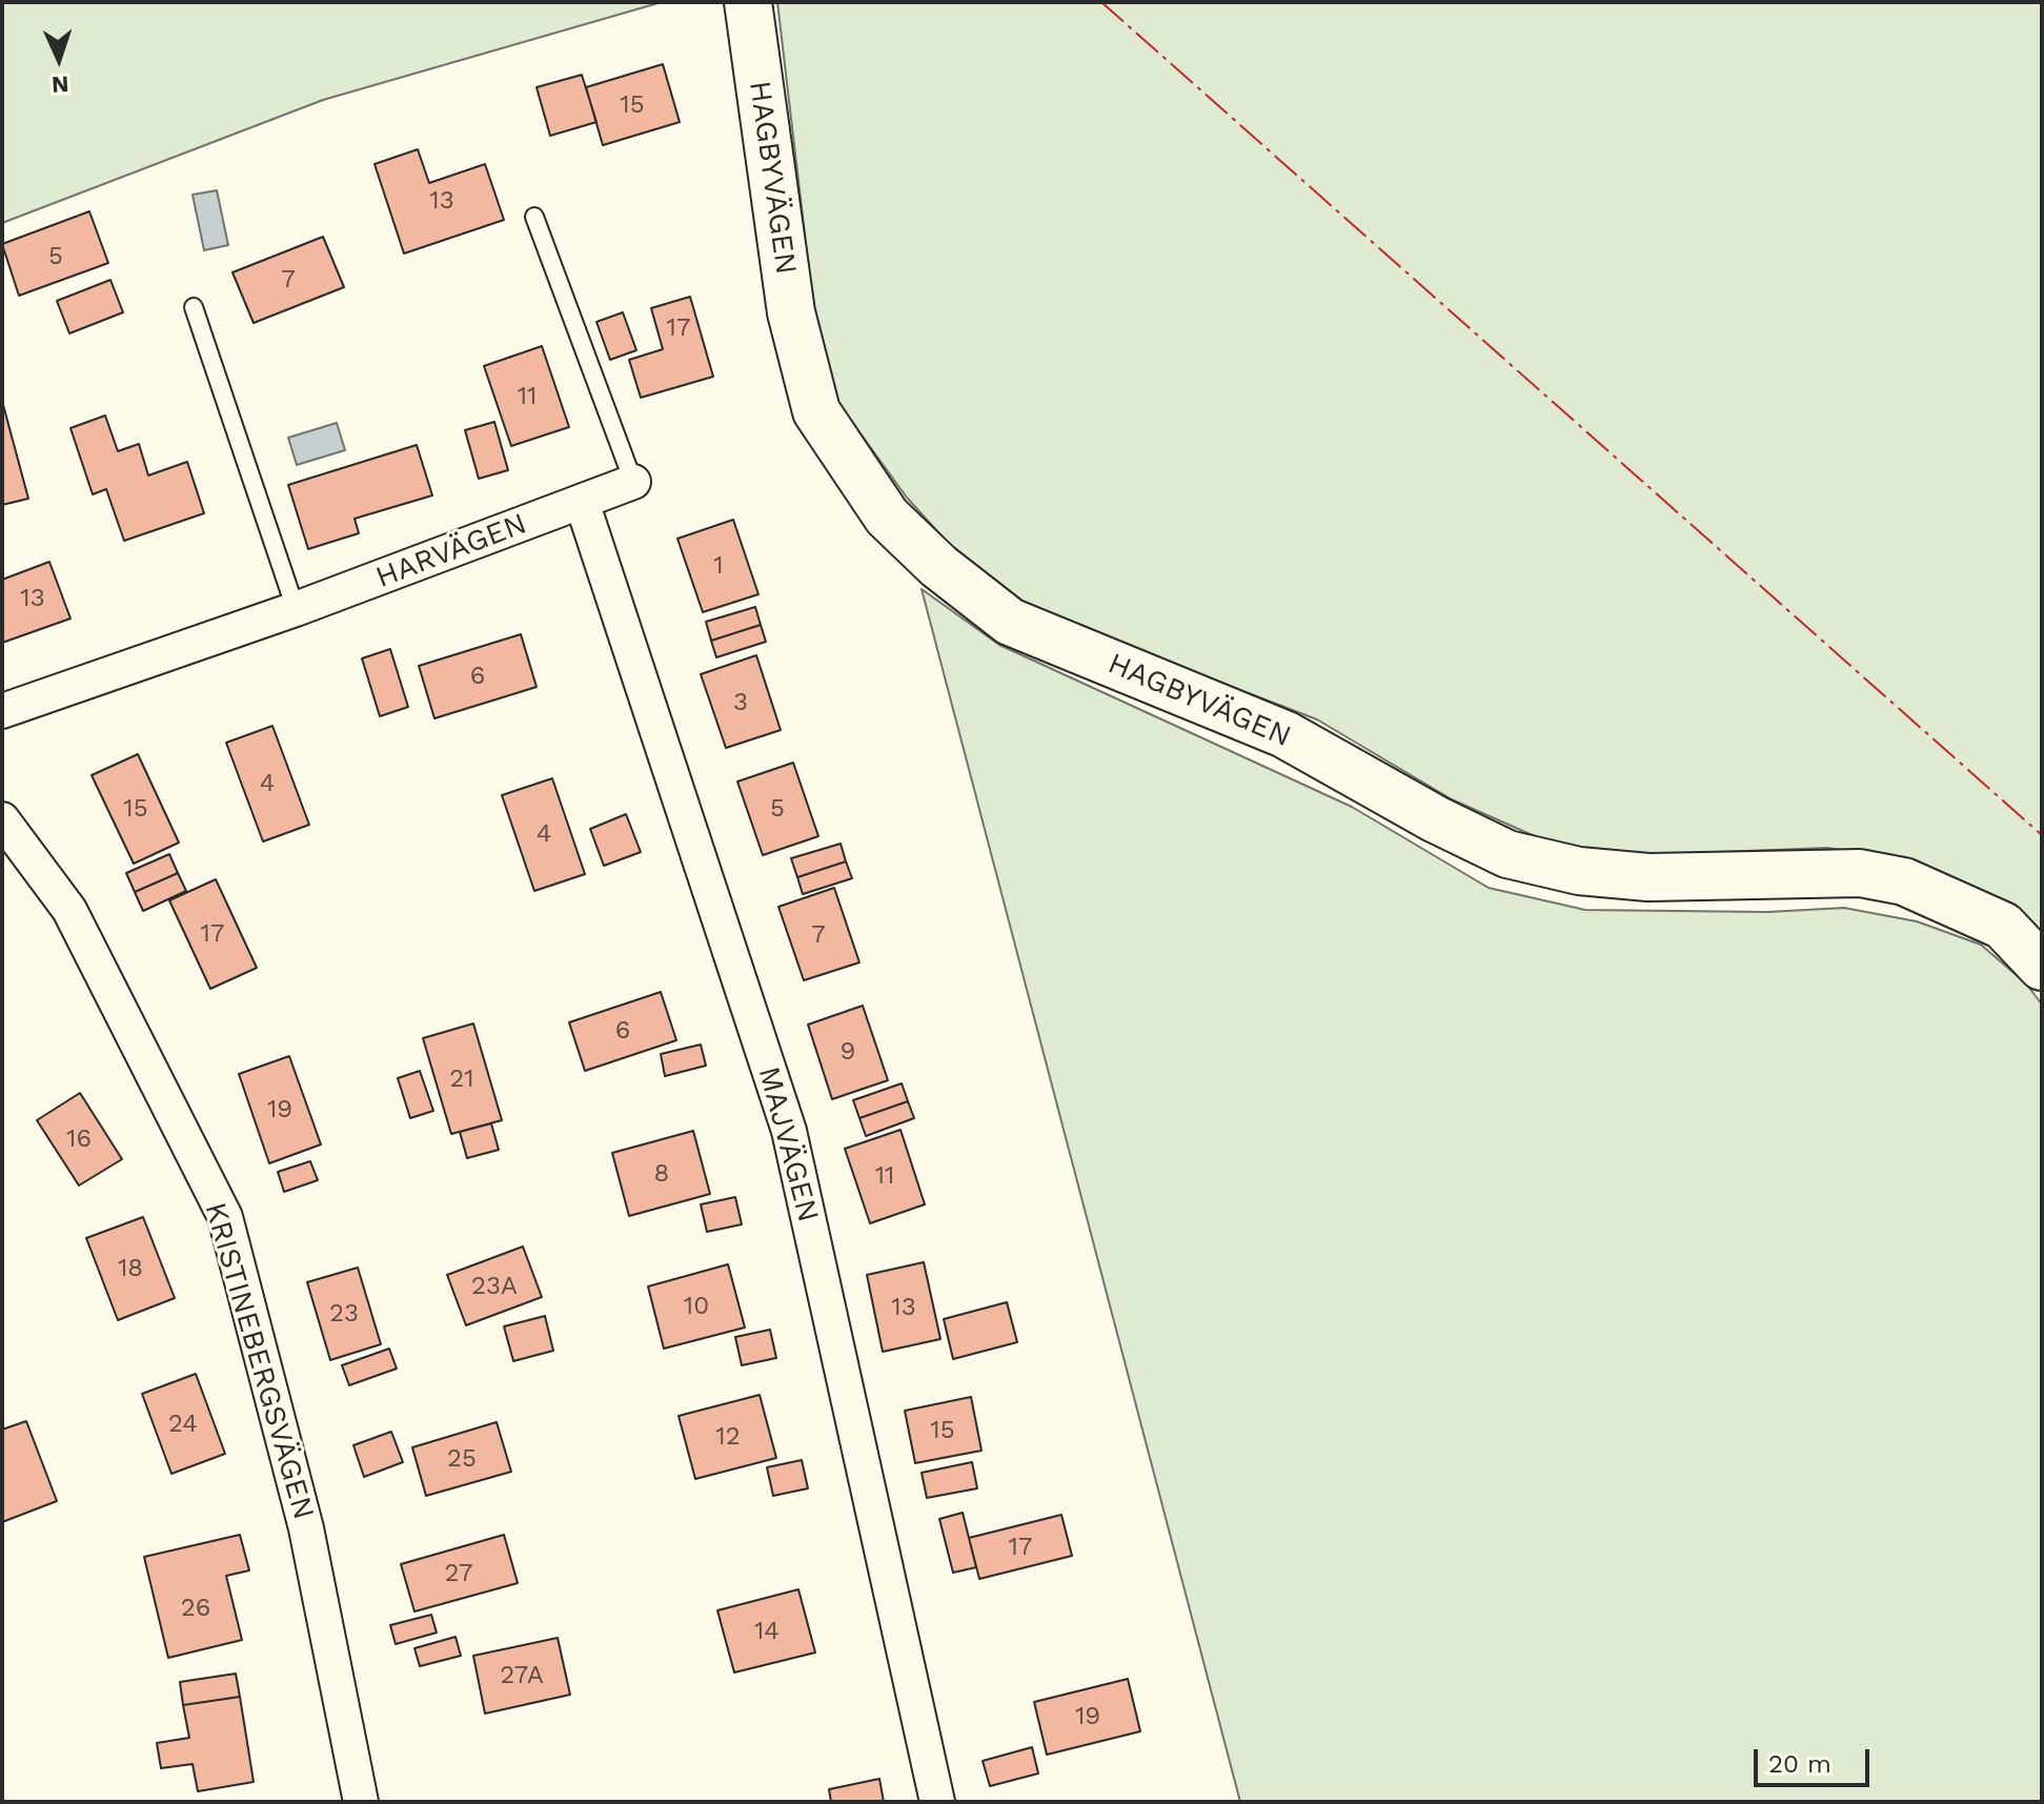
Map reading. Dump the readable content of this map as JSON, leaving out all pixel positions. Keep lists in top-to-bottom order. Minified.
{"streets":{"street":["HAGBYVÄGEN","HARVÄGEN","MAJVÄGEN","KRISTINEBERGSVÄGEN"]},"crossings":[["HARVÄGEN","MAJVÄGEN"]],"house_numbers":["15","13","5","7","17","11","1","13","6","3","4","15","5","4","17","7","6","9","21","19","16","8","11","18","23A","10","13","23","24","15","12","25","17","27","26","14","27A","19"],"scale_bar":"20 m","north":"bottom"}
